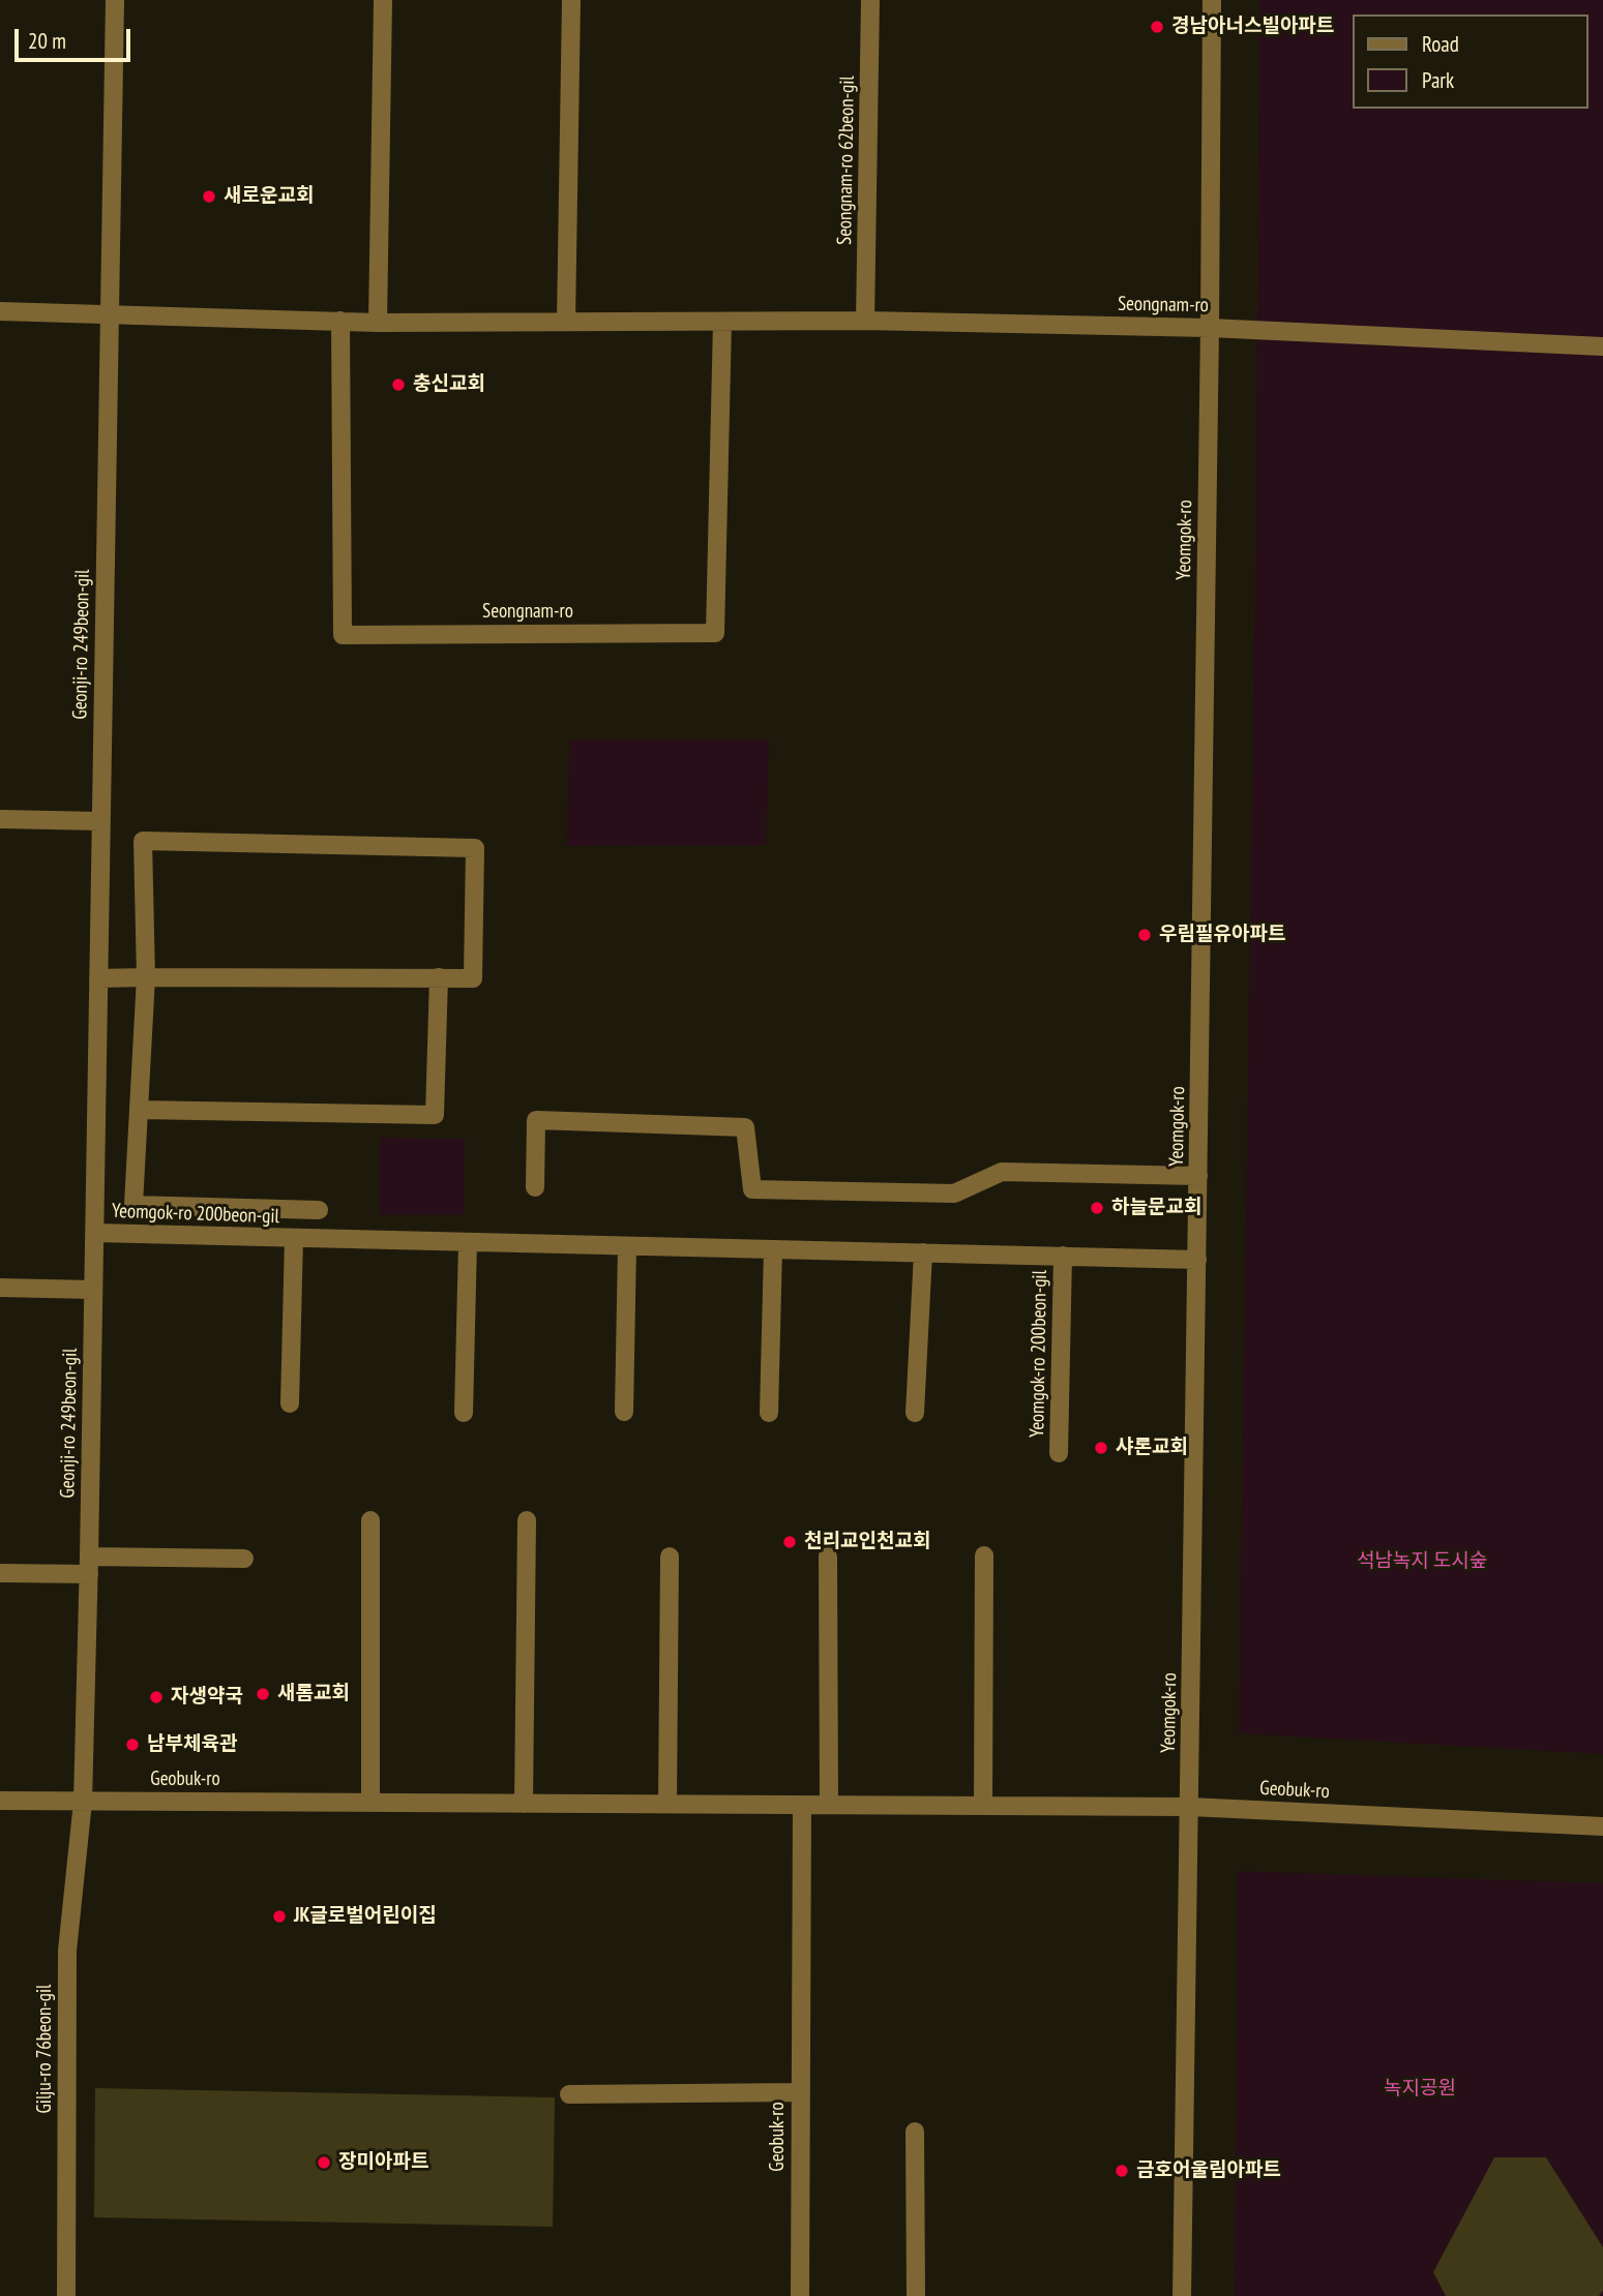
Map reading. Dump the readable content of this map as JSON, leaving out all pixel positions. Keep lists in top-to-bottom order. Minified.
{"streets":{"street":["Seongnam-ro 62beon-gil","Seongnam-ro","Yeomgok-ro","Geonji-ro 249beon-gil","Yeomgok-ro 200beon-gil","Geobuk-ro","Gilju-ro 76beon-gil"]},"crossings":[["Seongnam-ro 62beon-gil","Seongnam-ro"],["Seongnam-ro","Yeomgok-ro"],["Seongnam-ro","Geonji-ro 249beon-gil"],["Yeomgok-ro","Yeomgok-ro 200beon-gil"],["Yeomgok-ro","Geobuk-ro"],["Geonji-ro 249beon-gil","Yeomgok-ro 200beon-gil"],["Geonji-ro 249beon-gil","Geobuk-ro"],["Geonji-ro 249beon-gil","Gilju-ro 76beon-gil"],["Geobuk-ro","Gilju-ro 76beon-gil"]],"parks":["석남녹지 도시숲","녹지공원"],"places":["경남아너스빌아파트","새로운교회","충신교회","우림필유아파트","하늘문교회","샤론교회","천리교인천교회","새롬교회","자생약국","남부체육관","JK글로벌어린이집","장미아파트","금호어울림아파트"],"legend":["Road","Park"],"scale_bar":"20 m"}
